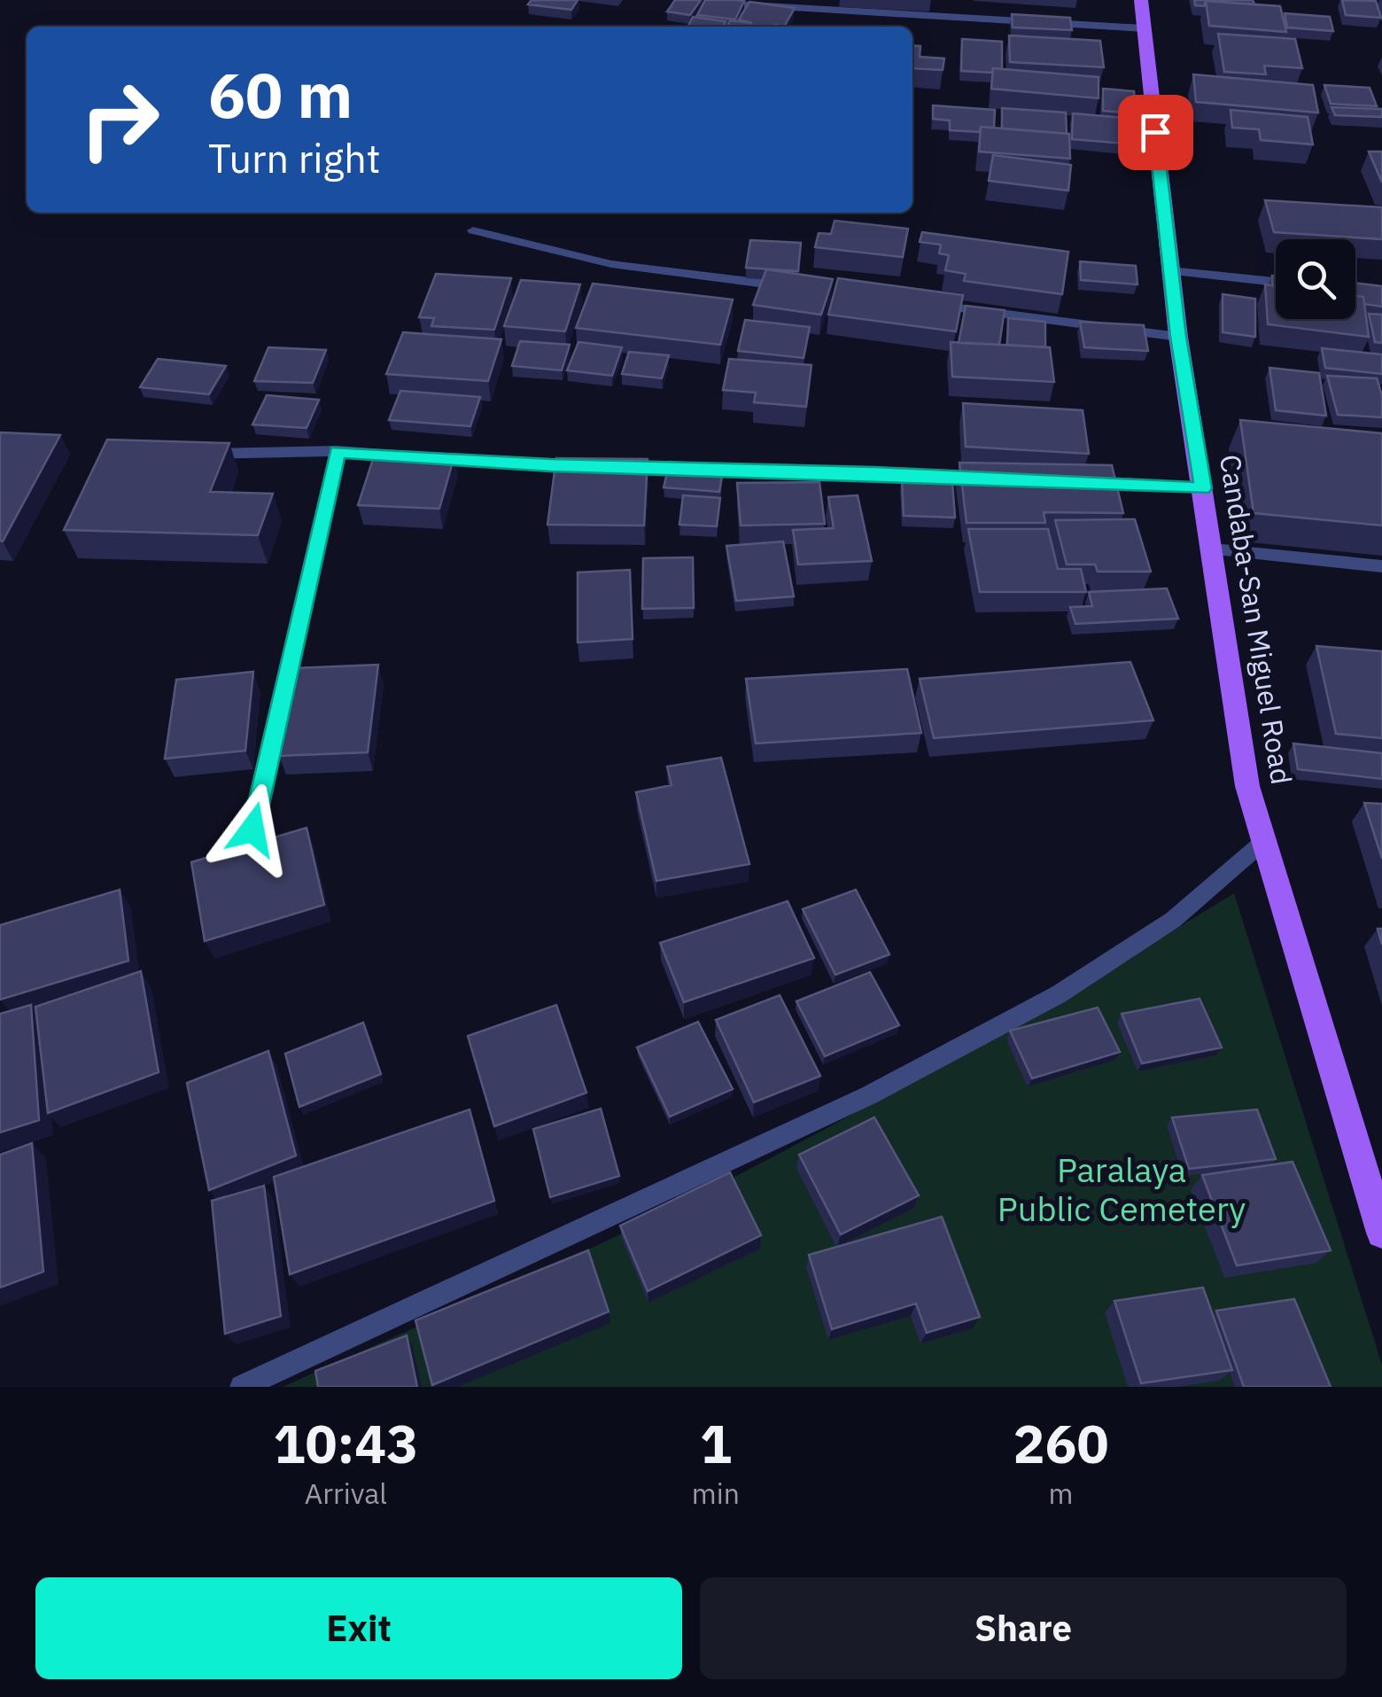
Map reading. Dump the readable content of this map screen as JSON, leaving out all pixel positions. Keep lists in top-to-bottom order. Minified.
{"streets":{"main road":["Candaba-San Miguel Road"]},"parks":["Paralaya Public Cemetery"],"page":{"turn":["60 m","Turn right"],"eta":["10:43","Arrival","1","min","260","m"],"buttons":["Exit","Share"]}}
